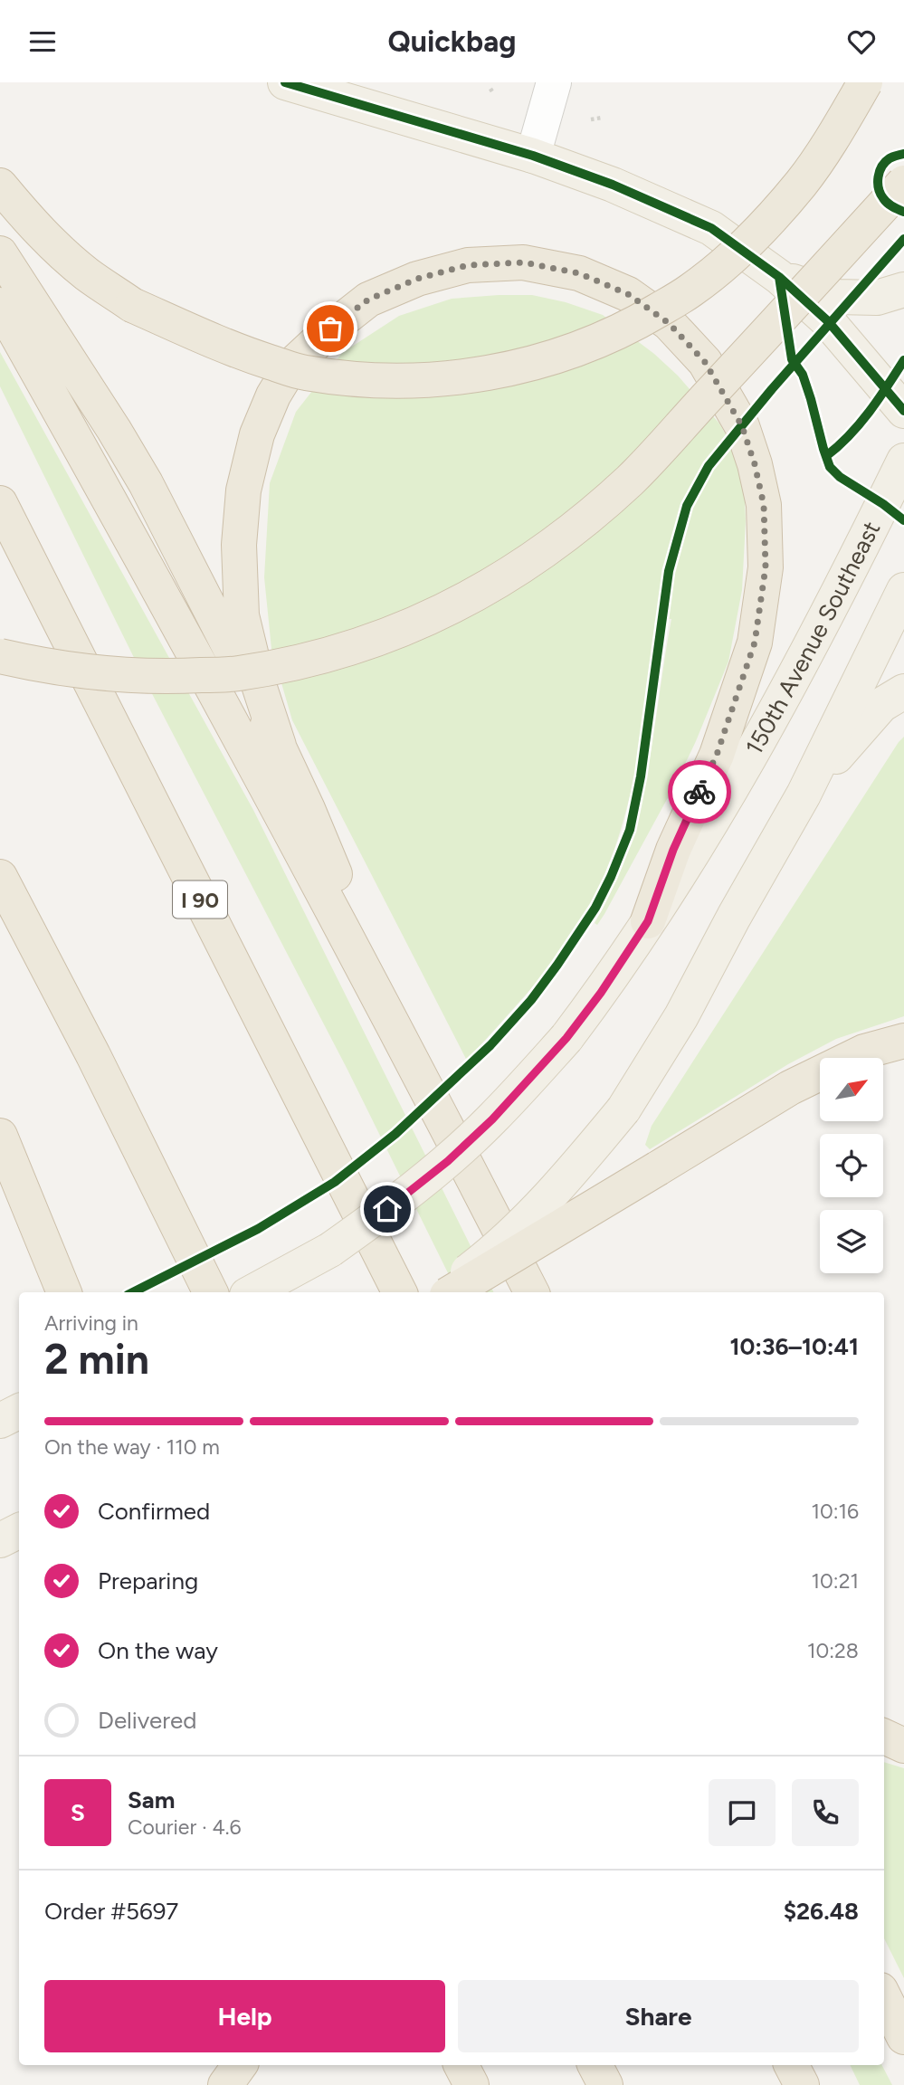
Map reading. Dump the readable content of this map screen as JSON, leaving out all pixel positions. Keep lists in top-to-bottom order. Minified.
{"streets":{"highway":["I 90"],"main road":["150th Avenue Southeast"]},"north":"top right","page":{"header":"Quickbag","heading":["2 min","Arriving in","10:36–10:41"],"panel":["Sam","Courier · 4.6","Order #5697","$26.48"],"bar":"On the way · 110 m","list":[["Confirmed","10:16"],["Preparing","10:21"],["On the way","10:28"],"Delivered"],"round":"S","buttons":["Help","Share"]}}
